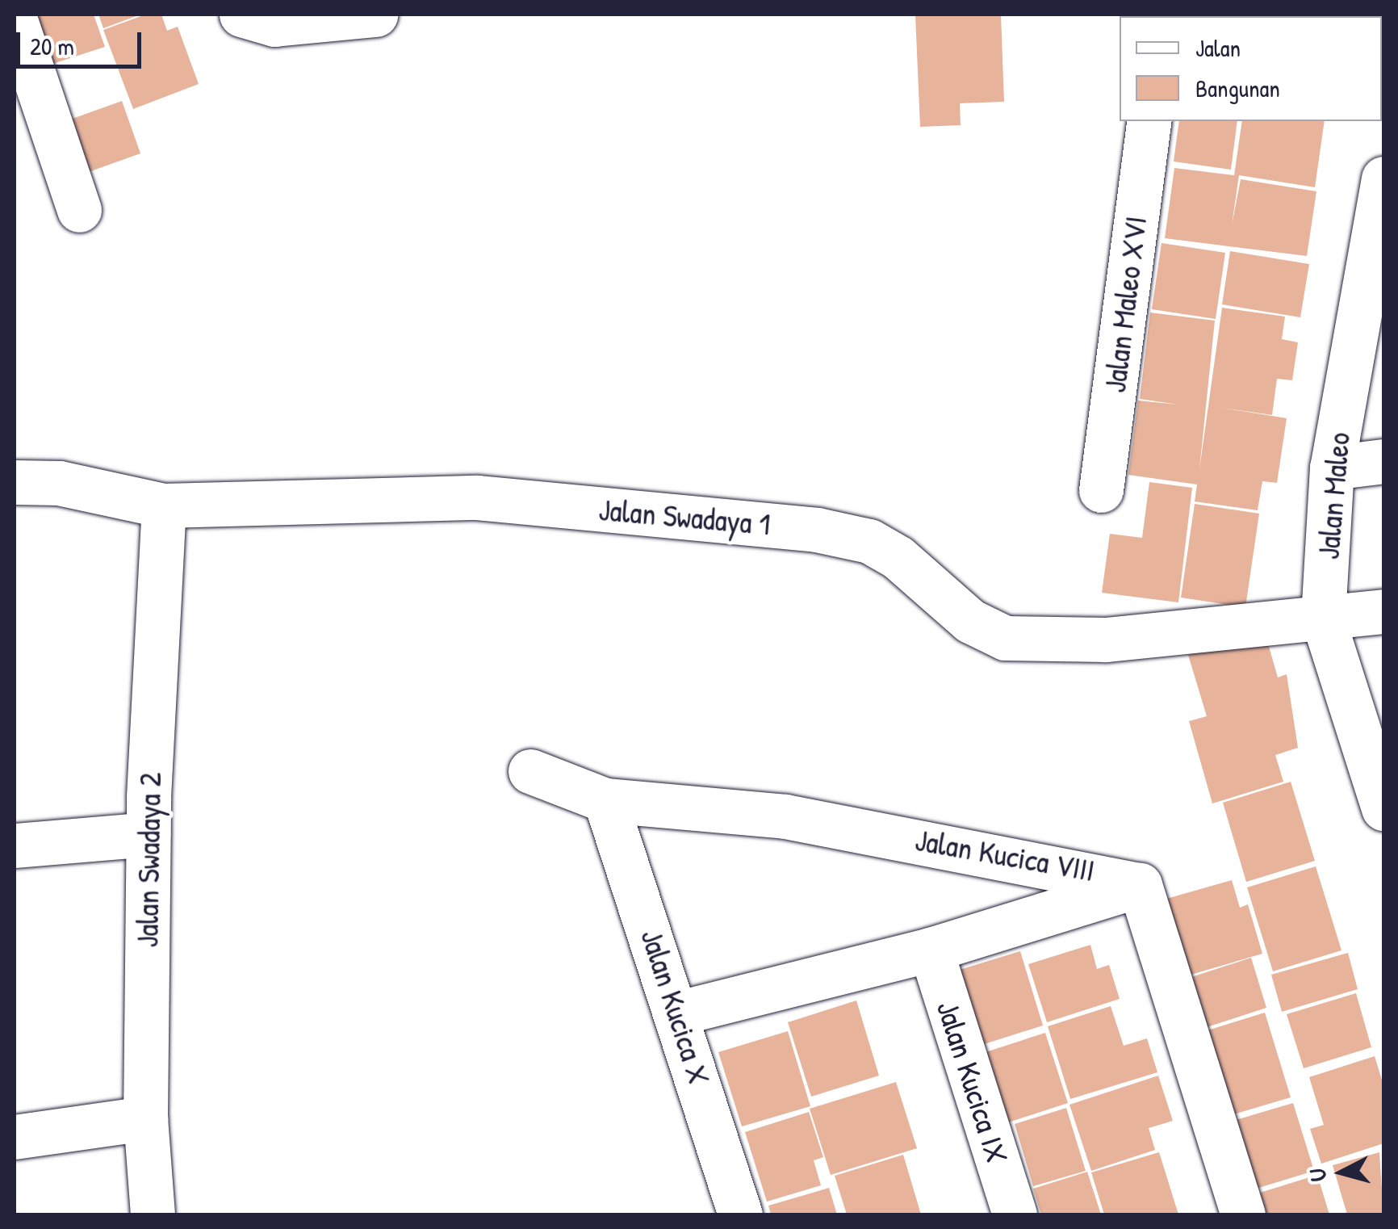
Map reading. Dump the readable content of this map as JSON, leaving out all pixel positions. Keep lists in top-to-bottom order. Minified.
{"streets":{"street":["Jalan Maleo XVI","Jalan Maleo","Jalan Swadaya 1","Jalan Kucica VIII","Jalan Swadaya 2","Jalan Kucica X","Jalan Kucica IX"]},"crossings":[["Jalan Maleo","Jalan Swadaya 1"],["Jalan Swadaya 1","Jalan Swadaya 2"],["Jalan Kucica VIII","Jalan Kucica X"]],"legend":["Jalan","Bangunan"],"scale_bar":"20 m","north":"left"}
